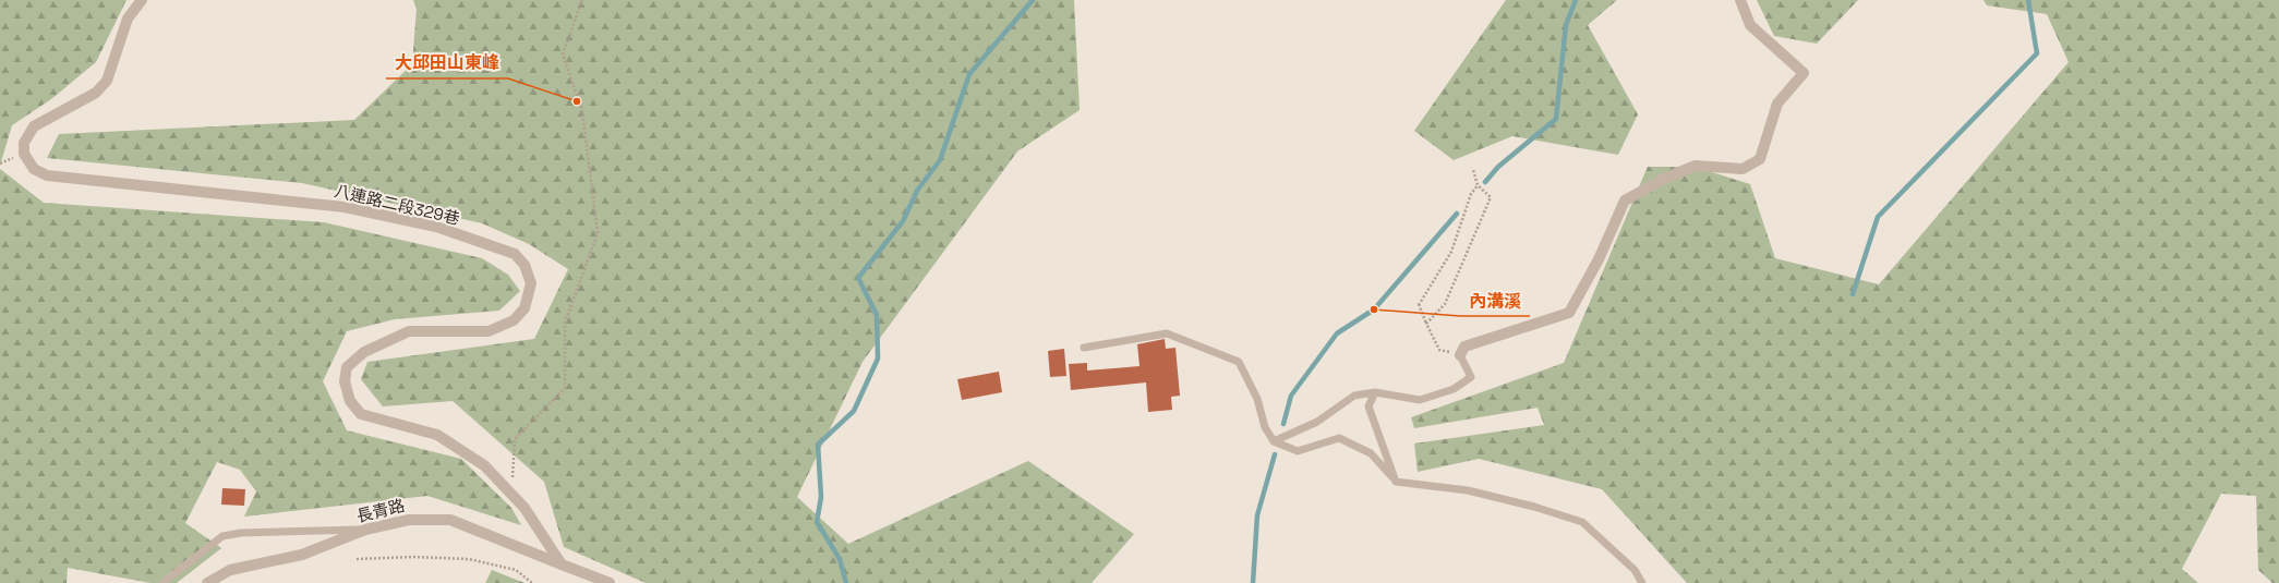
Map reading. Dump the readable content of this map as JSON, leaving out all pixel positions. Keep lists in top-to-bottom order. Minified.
{"streets":{"street":["八連路二段329巷","長青路"]},"crossings":[["八連路二段329巷","長青路"]],"places":["大邱田山東峰","內溝溪"]}
